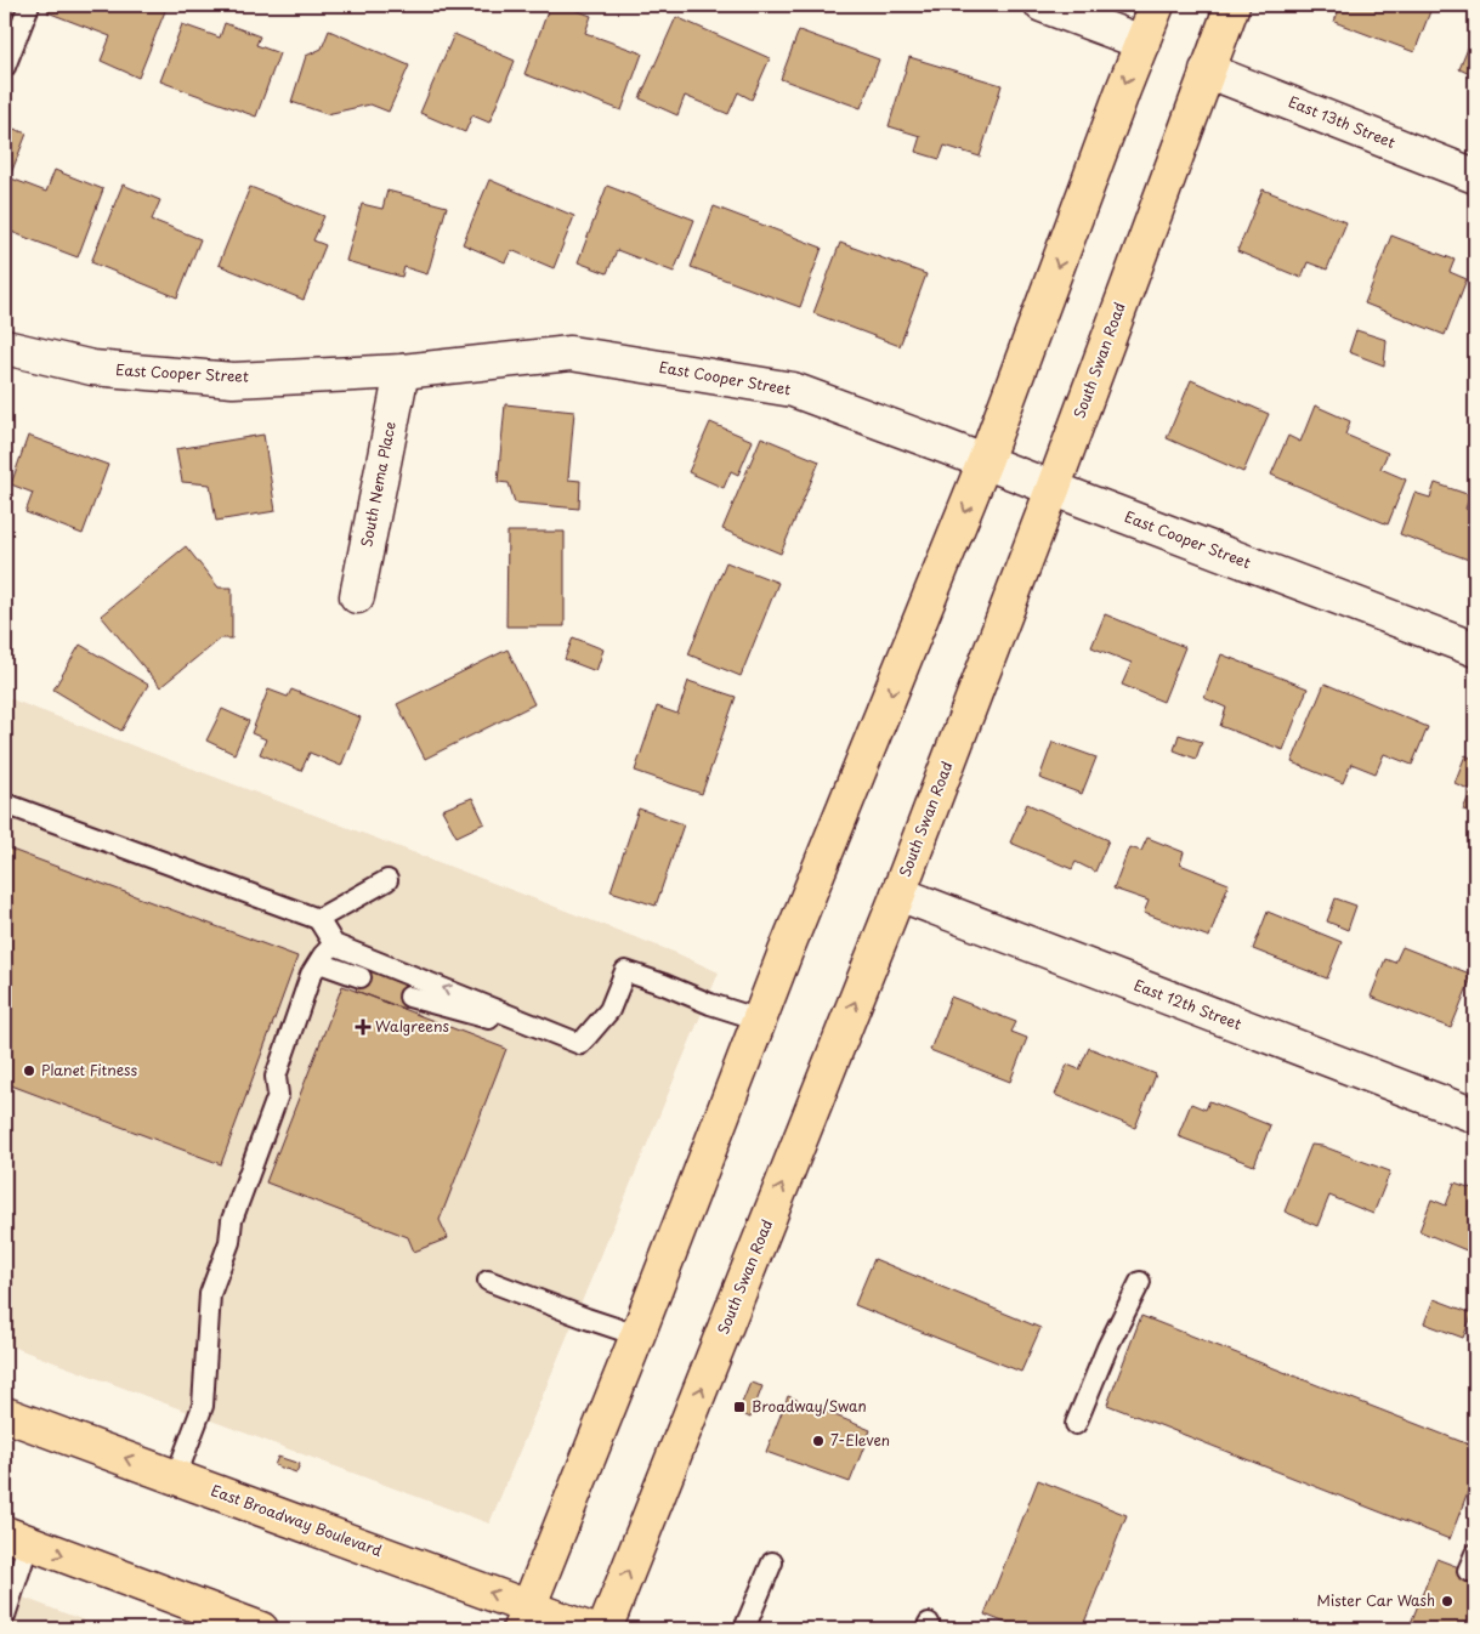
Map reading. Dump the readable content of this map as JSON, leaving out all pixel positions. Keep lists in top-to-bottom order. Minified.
{"streets":{"main road":["South Swan Road","East Broadway Boulevard"],"street":["East 13th Street","East Cooper Street","South Nema Place","East 12th Street"]},"crossings":[["East 13th Street","South Swan Road"],["South Swan Road","East Cooper Street"],["South Swan Road","East 12th Street"],["East Cooper Street","South Nema Place"]],"places":{"health":["Walgreens"],"other":["Planet Fitness","7-Eleven","Mister Car Wash"],"transit":["Broadway/Swan"]}}
